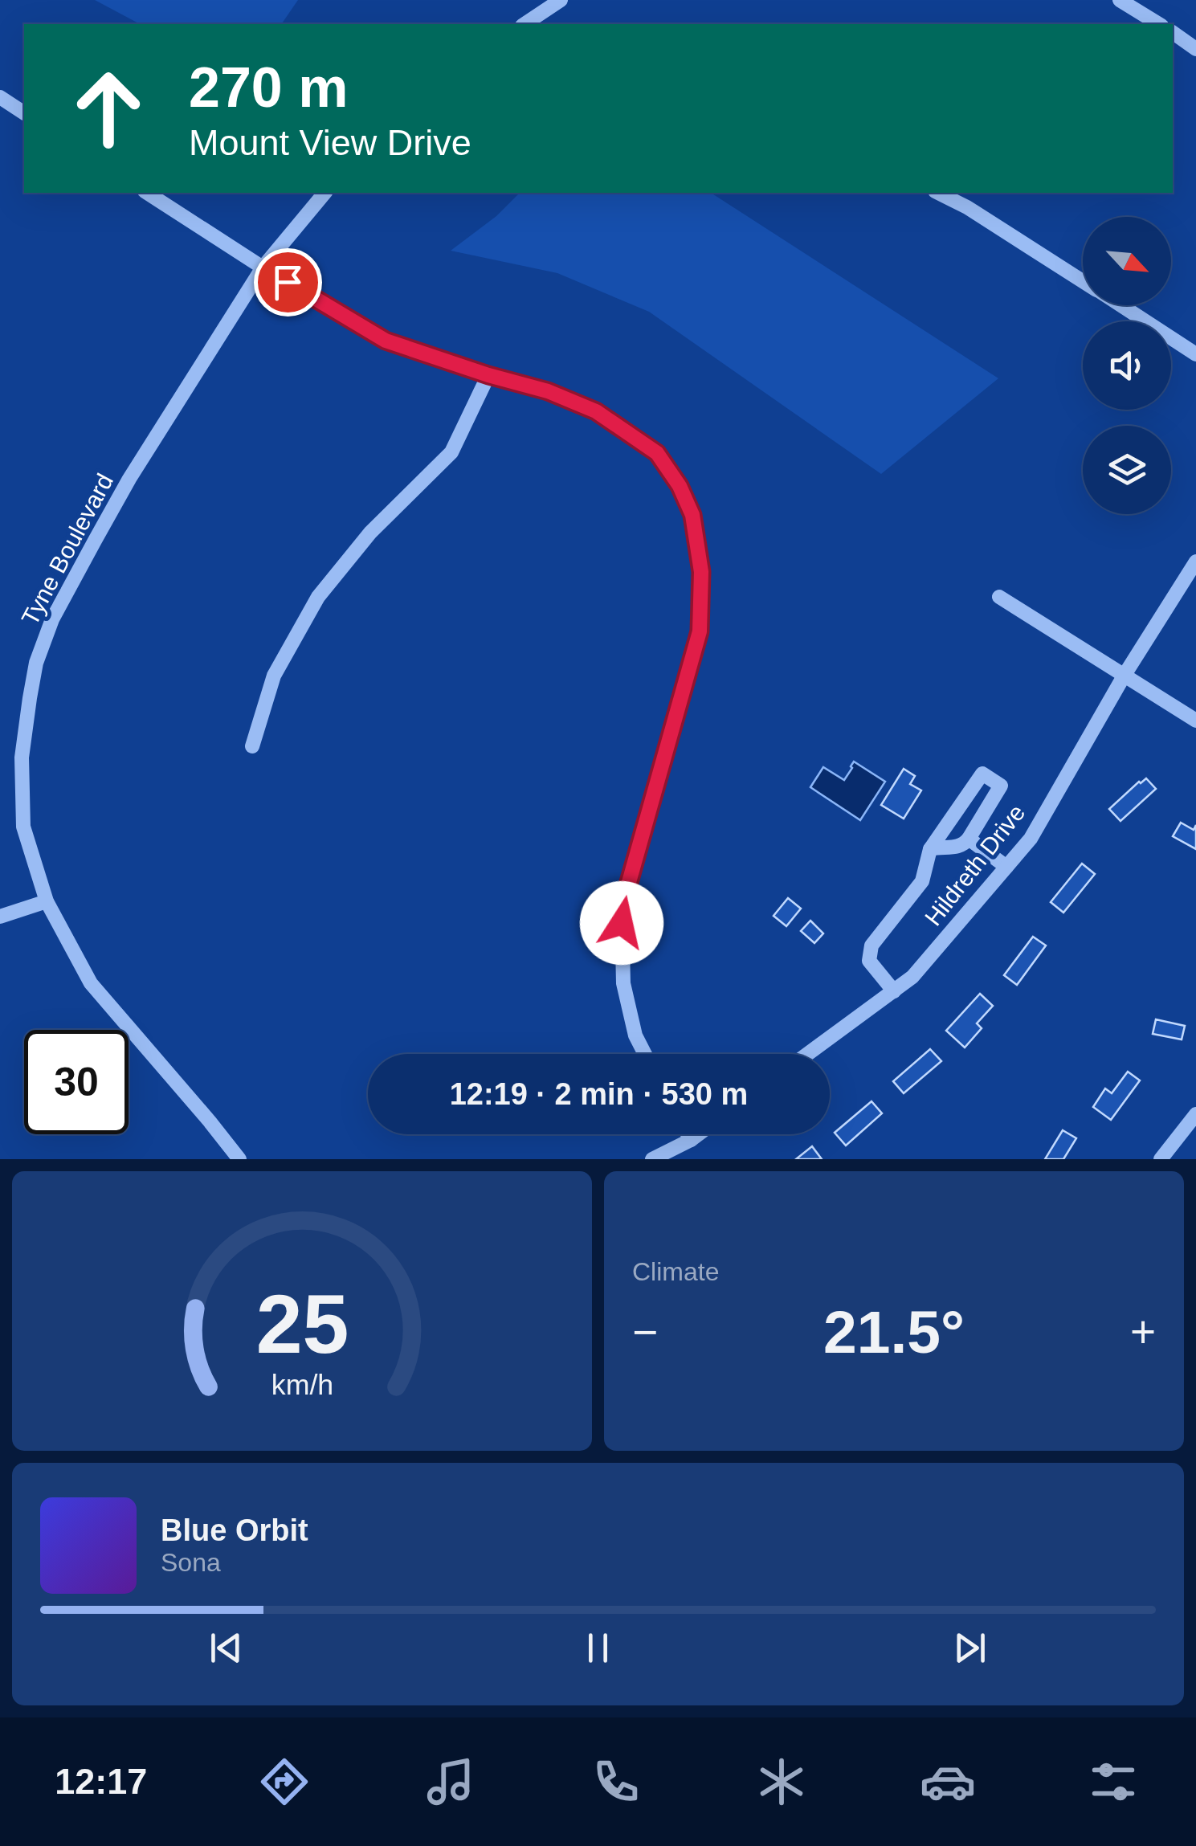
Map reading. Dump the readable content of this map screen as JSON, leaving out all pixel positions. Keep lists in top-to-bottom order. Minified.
{"streets":{"street":["Tyne Boulevard","Hildreth Drive"]},"north":"bottom right","page":{"turn":["270 m","Mount View Drive"],"limit":"30","trip":"12:19 · 2 min · 530 m","tile":"Climate","heat":["−","21.5°","+"],"song":["Blue Orbit","Sona"],"tabs":"12:17","gauge":["25","km/h"]}}
